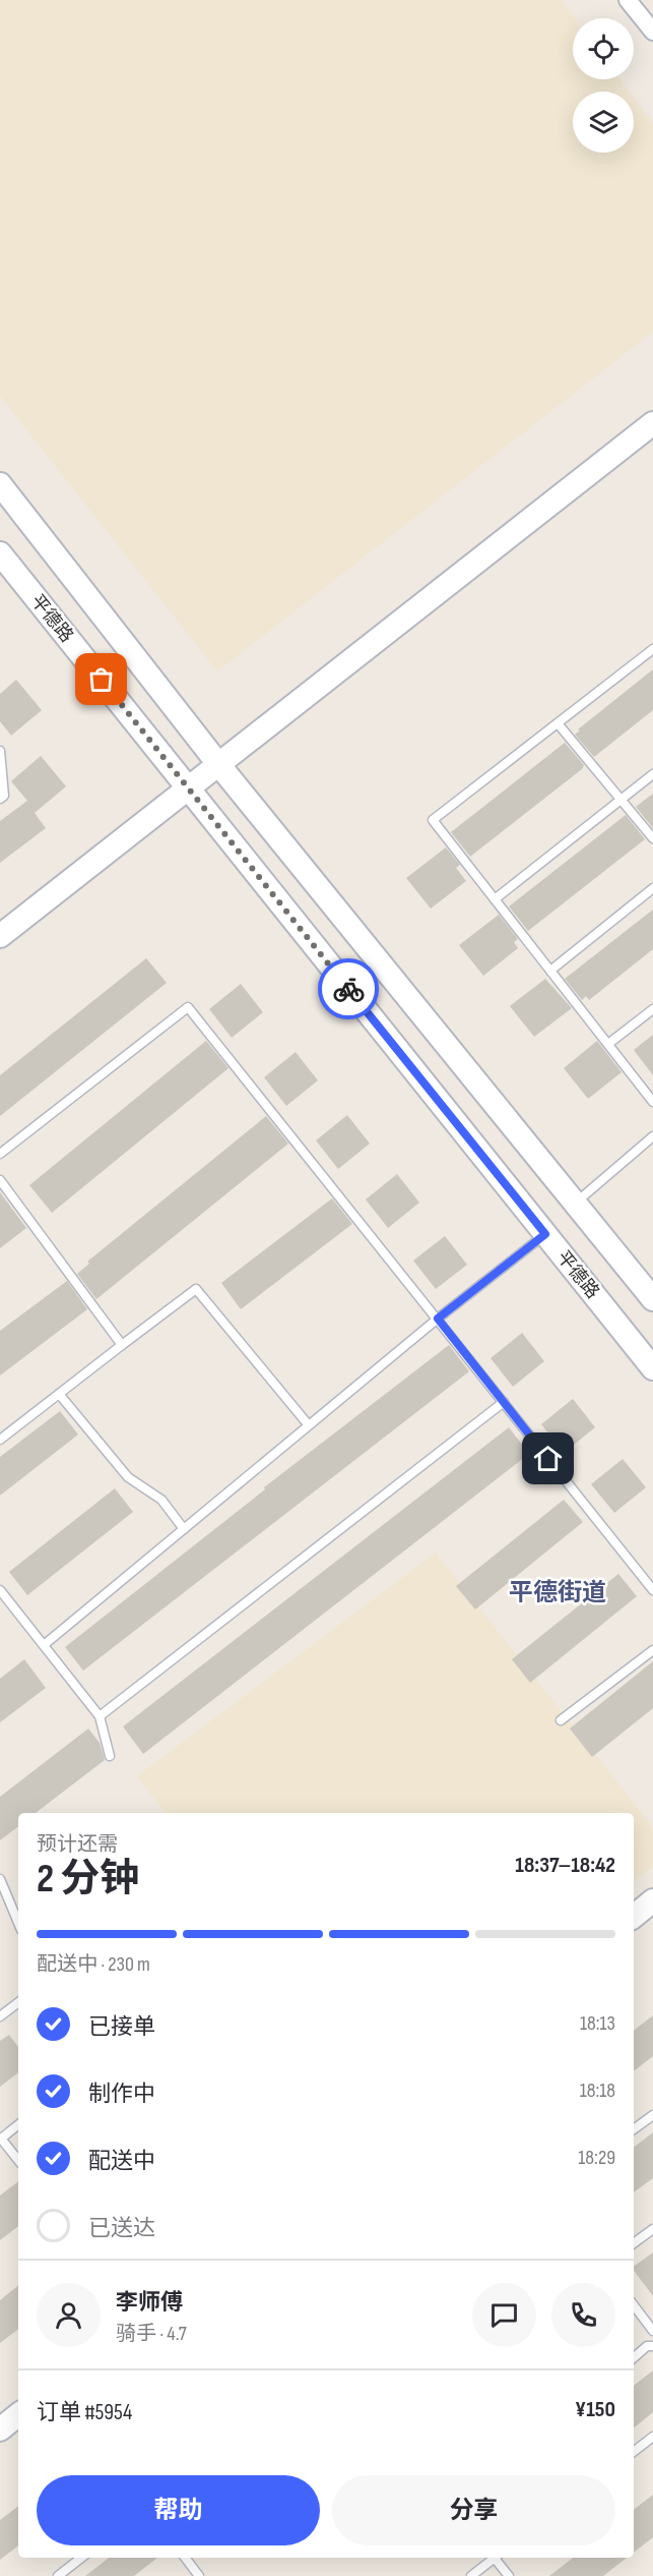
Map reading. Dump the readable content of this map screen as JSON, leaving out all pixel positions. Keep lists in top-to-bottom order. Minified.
{"streets":{"main road":["平德路"]},"districts":["平德街道"],"page":{"heading":["2 分钟","预计还需","18:37–18:42"],"panel":["李师傅","骑手 · 4.7","订单 #5954","¥150"],"bar":"配送中 · 230 m","list":[["已接单","18:13"],["制作中","18:18"],["配送中","18:29"],"已送达"],"buttons":["帮助","分享"]}}
